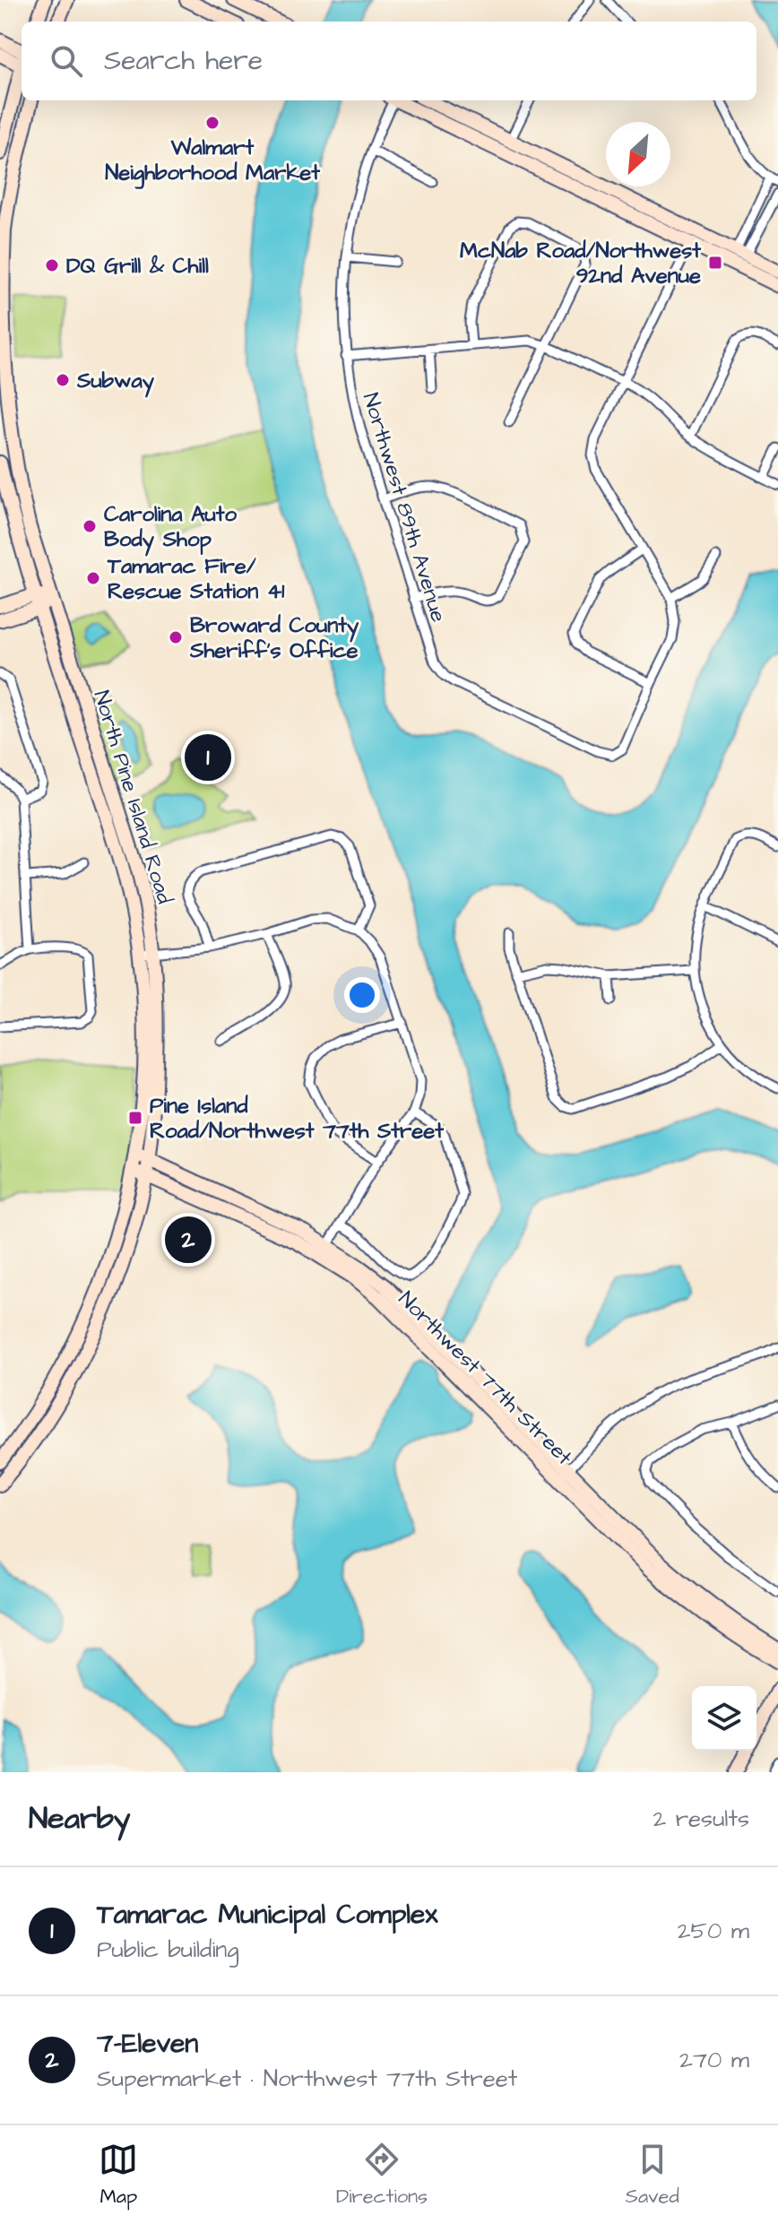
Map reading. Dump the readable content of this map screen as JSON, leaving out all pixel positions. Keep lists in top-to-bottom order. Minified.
{"streets":{"main road":["North Pine Island Road","Northwest 77th Street"],"street":["Northwest 89th Avenue"]},"crossings":[["North Pine Island Road","Northwest 77th Street"]],"places":{"other":["Walmart Neighborhood Market","DQ Grill & Chill","Subway","Carolina Auto Body Shop","Tamarac Fire/ Rescue Station 41","Broward County Sheriff's Office"],"transit":["McNab Road/Northwest 92nd Avenue","Pine Island Road/Northwest 77th Street"]},"north":"bottom left","page":{"search":"Search here","pins":["1","2"],"heading":["Nearby","2 results"],"list":[{"mark":"1","name":"Tamarac Municipal Complex","note":"Public building","value":"250 m"},{"mark":"2","name":"7-Eleven","note":"Supermarket · Northwest 77th Street","value":"270 m"}],"nav":["Map","Directions","Saved"]}}
